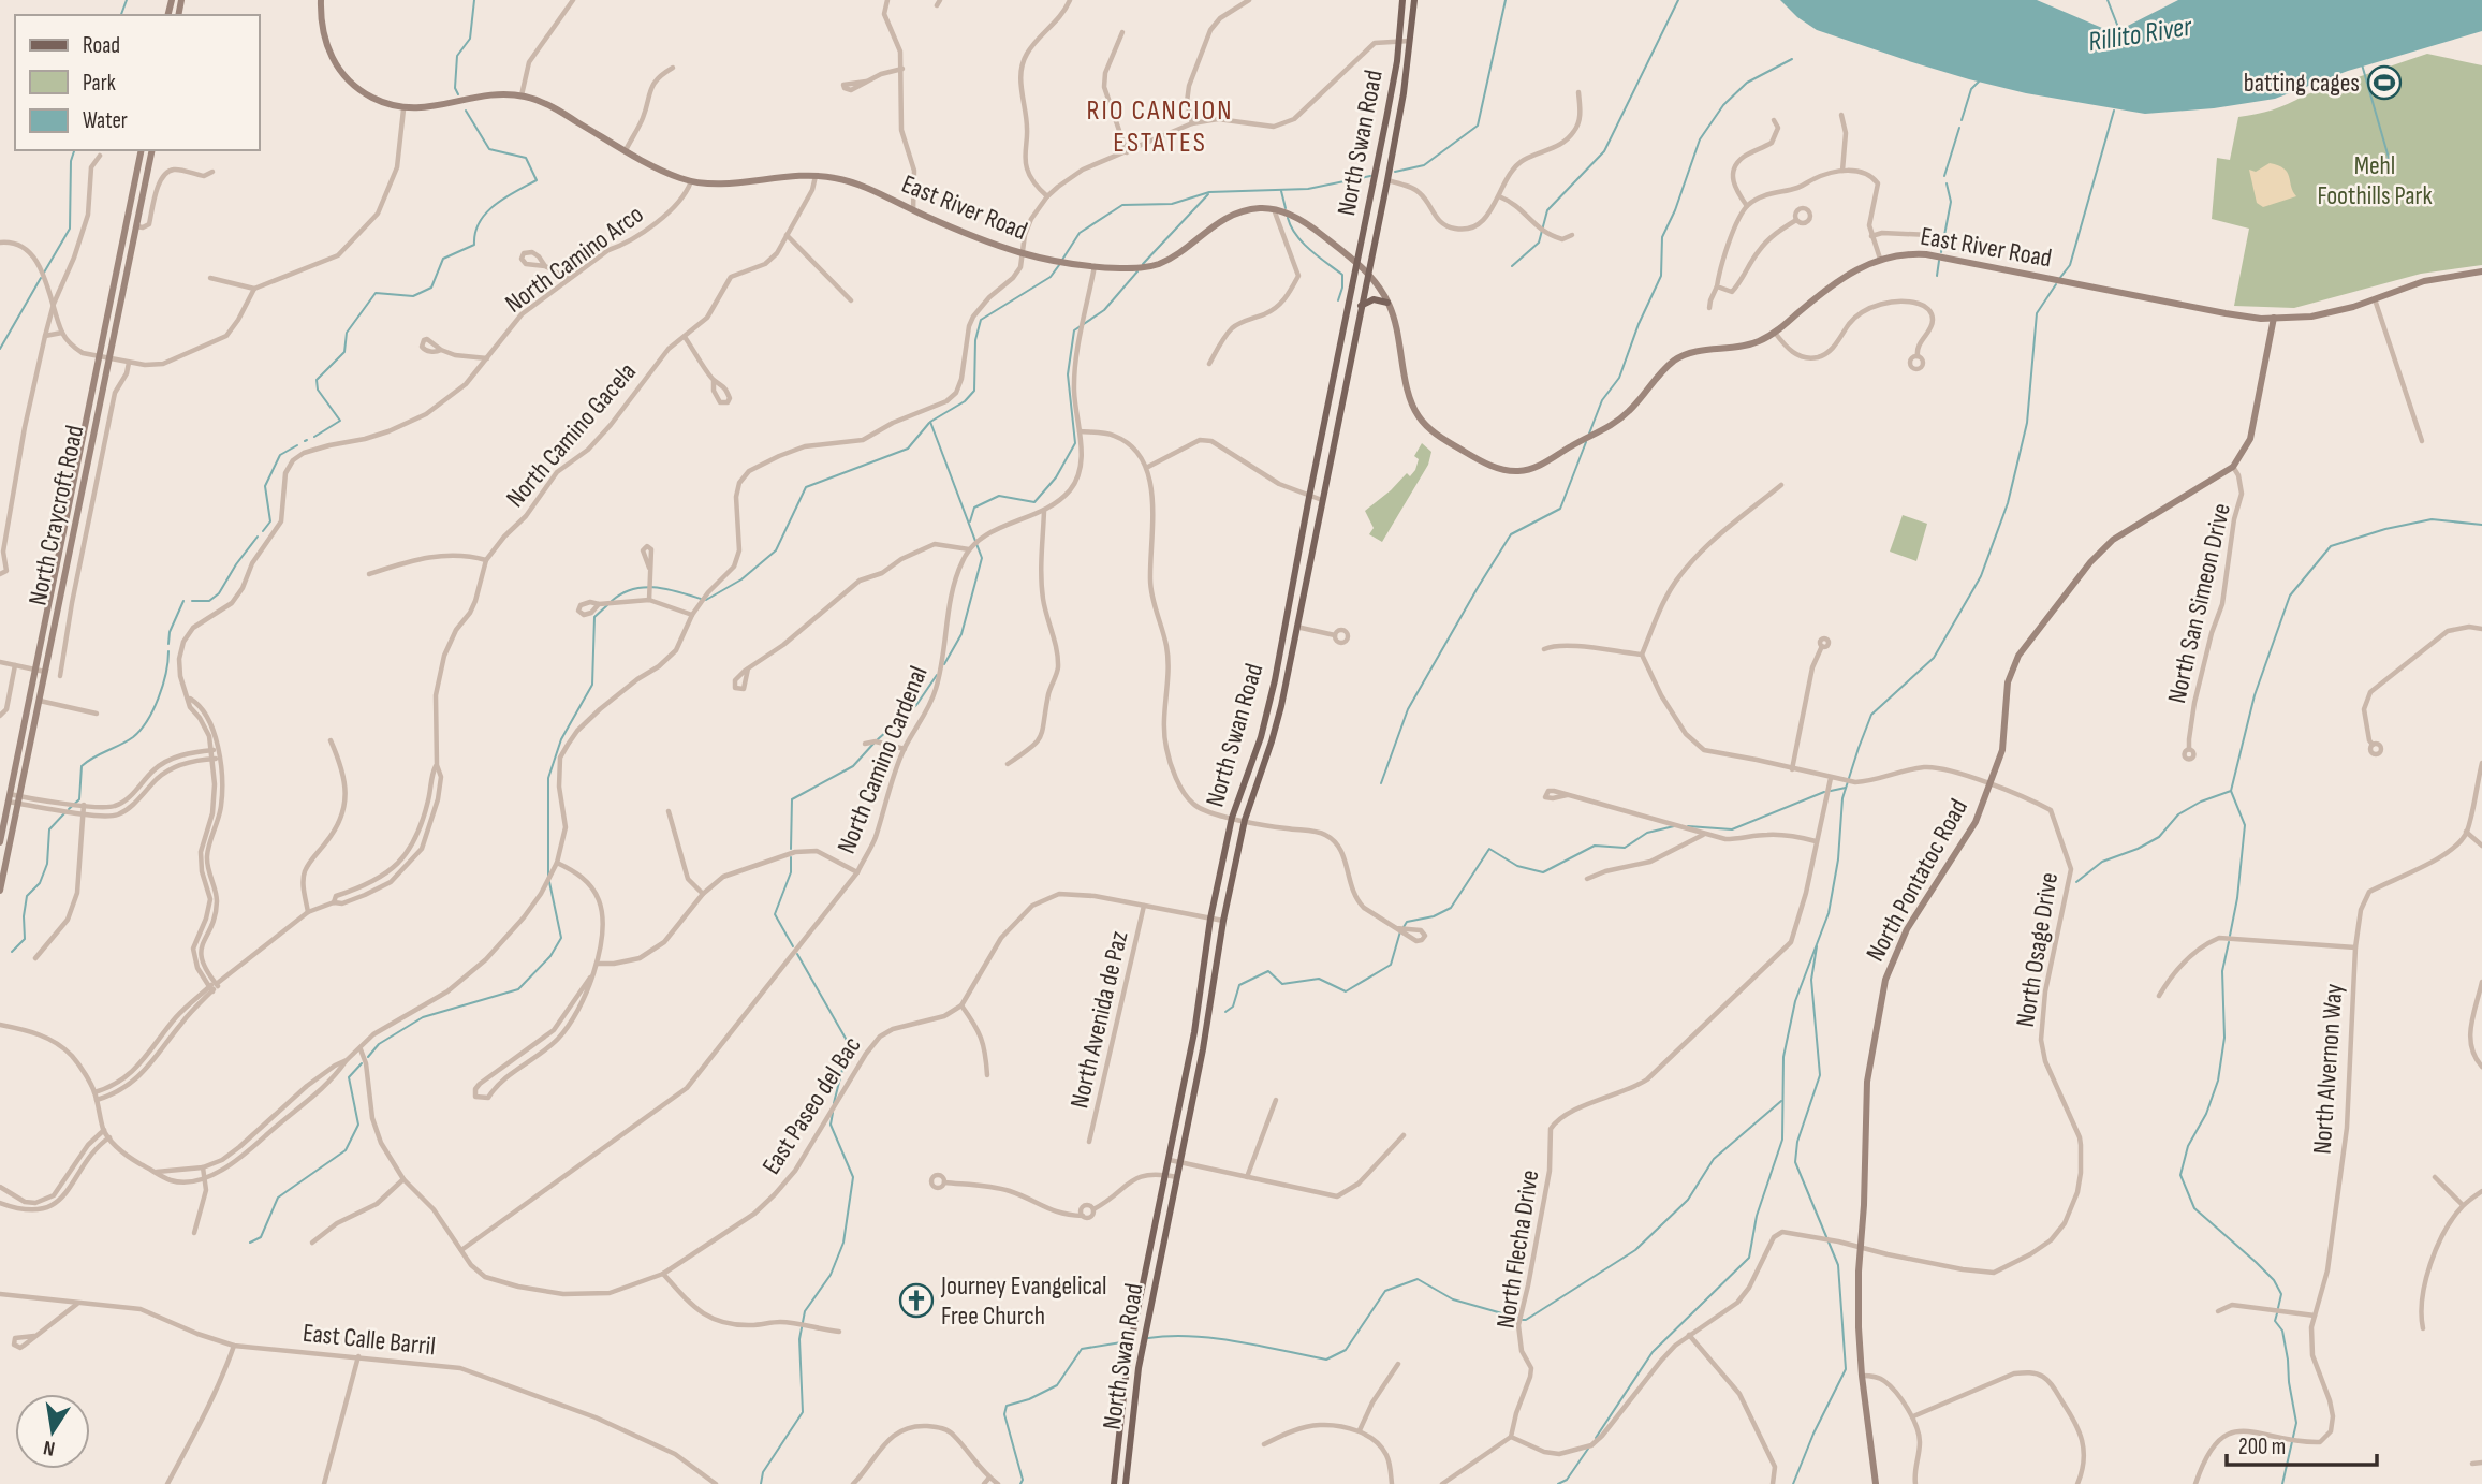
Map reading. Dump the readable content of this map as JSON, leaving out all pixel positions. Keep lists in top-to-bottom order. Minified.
{"streets":{"main road":["North Swan Road"],"street":["East River Road","North Camino Arco","North Camino Gacela","North Craycroft Road","North San Simeon Drive","North Camino Cardenal","North Pontatoc Road","North Osage Drive","North Avenida de Paz","North Alvernon Way","East Paseo del Bac","North Flecha Drive","East Calle Barril"]},"crossings":[["North Swan Road","East River Road"],["East River Road","North Camino Arco"],["East River Road","North Camino Gacela"],["East River Road","North Pontatoc Road"],["North Camino Arco","North Camino Gacela"],["North San Simeon Drive","North Pontatoc Road"],["North Camino Cardenal","East Paseo del Bac"],["North Pontatoc Road","North Osage Drive"]],"districts":["RIO CANCION ESTATES"],"water":["Rillito River"],"parks":["Mehl Foothills Park"],"places":{"sports":["batting cages"],"church":["Journey Evangelical Free Church"]},"legend":["Road","Park","Water"],"scale_bar":"200 m","north":"bottom"}
